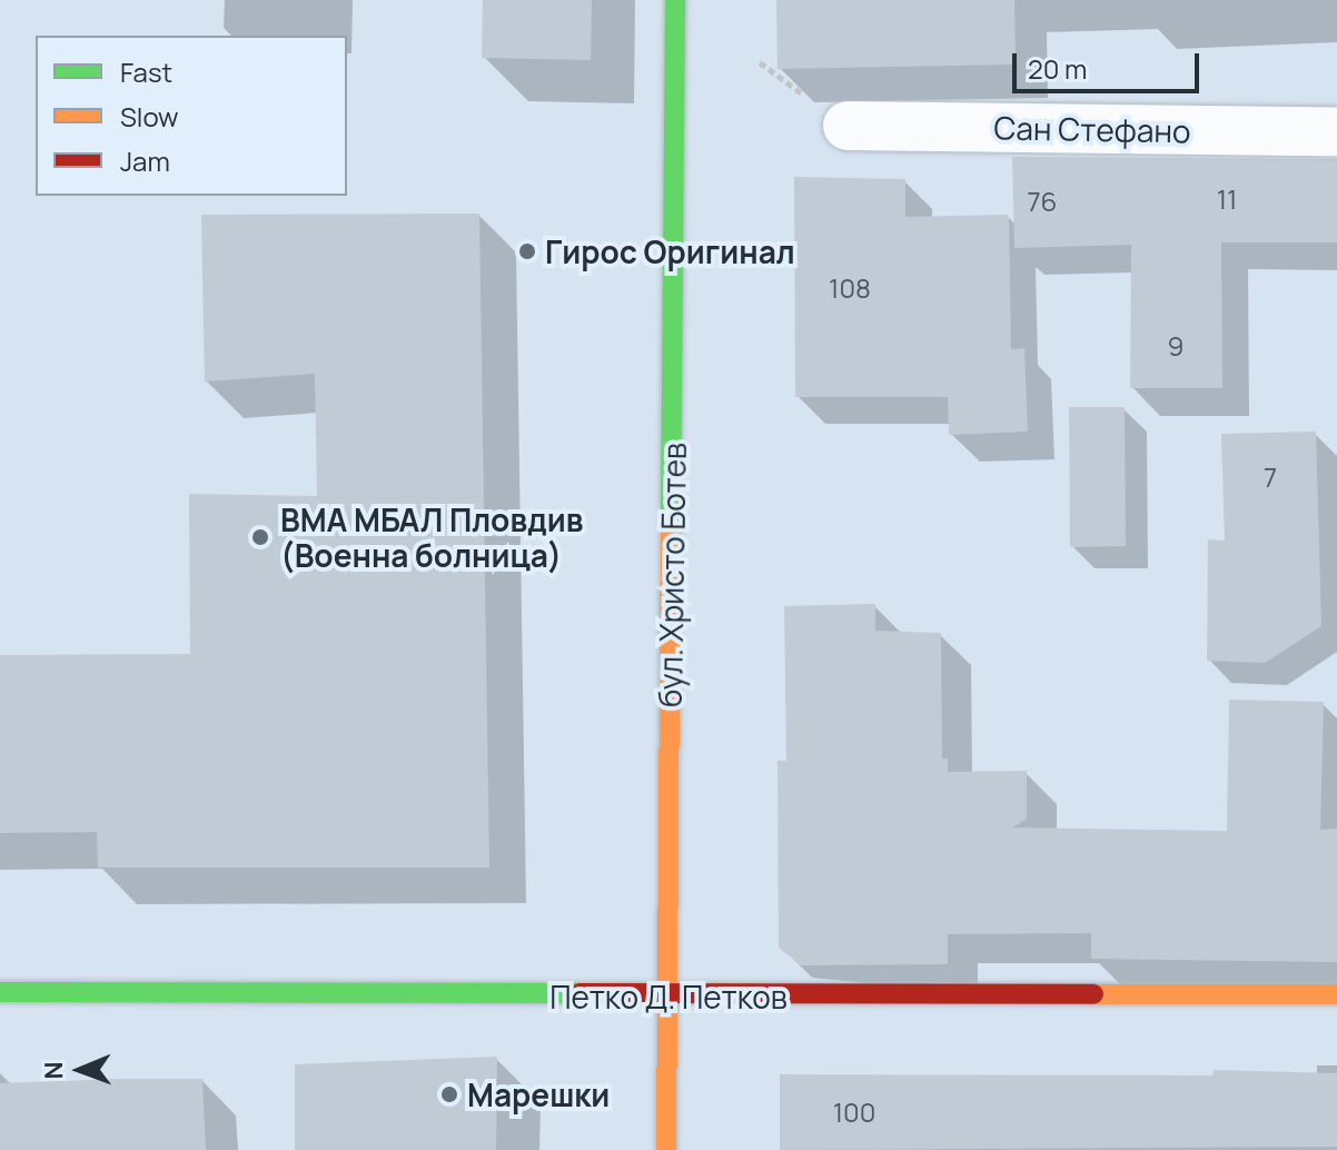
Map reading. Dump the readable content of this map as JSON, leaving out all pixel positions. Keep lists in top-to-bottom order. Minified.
{"streets":{"street":["Сан Стефано","бул. Христо Ботев","Петко Д. Петков"]},"crossings":[["бул. Христо Ботев","Петко Д. Петков"]],"places":["Гирос Оригинал","ВМА МБАЛ Пловдив (Военна болница)","Марешки"],"house_numbers":["11","76","108","9","7","100"],"legend":["Fast","Slow","Jam"],"scale_bar":"20 m","north":"left"}
